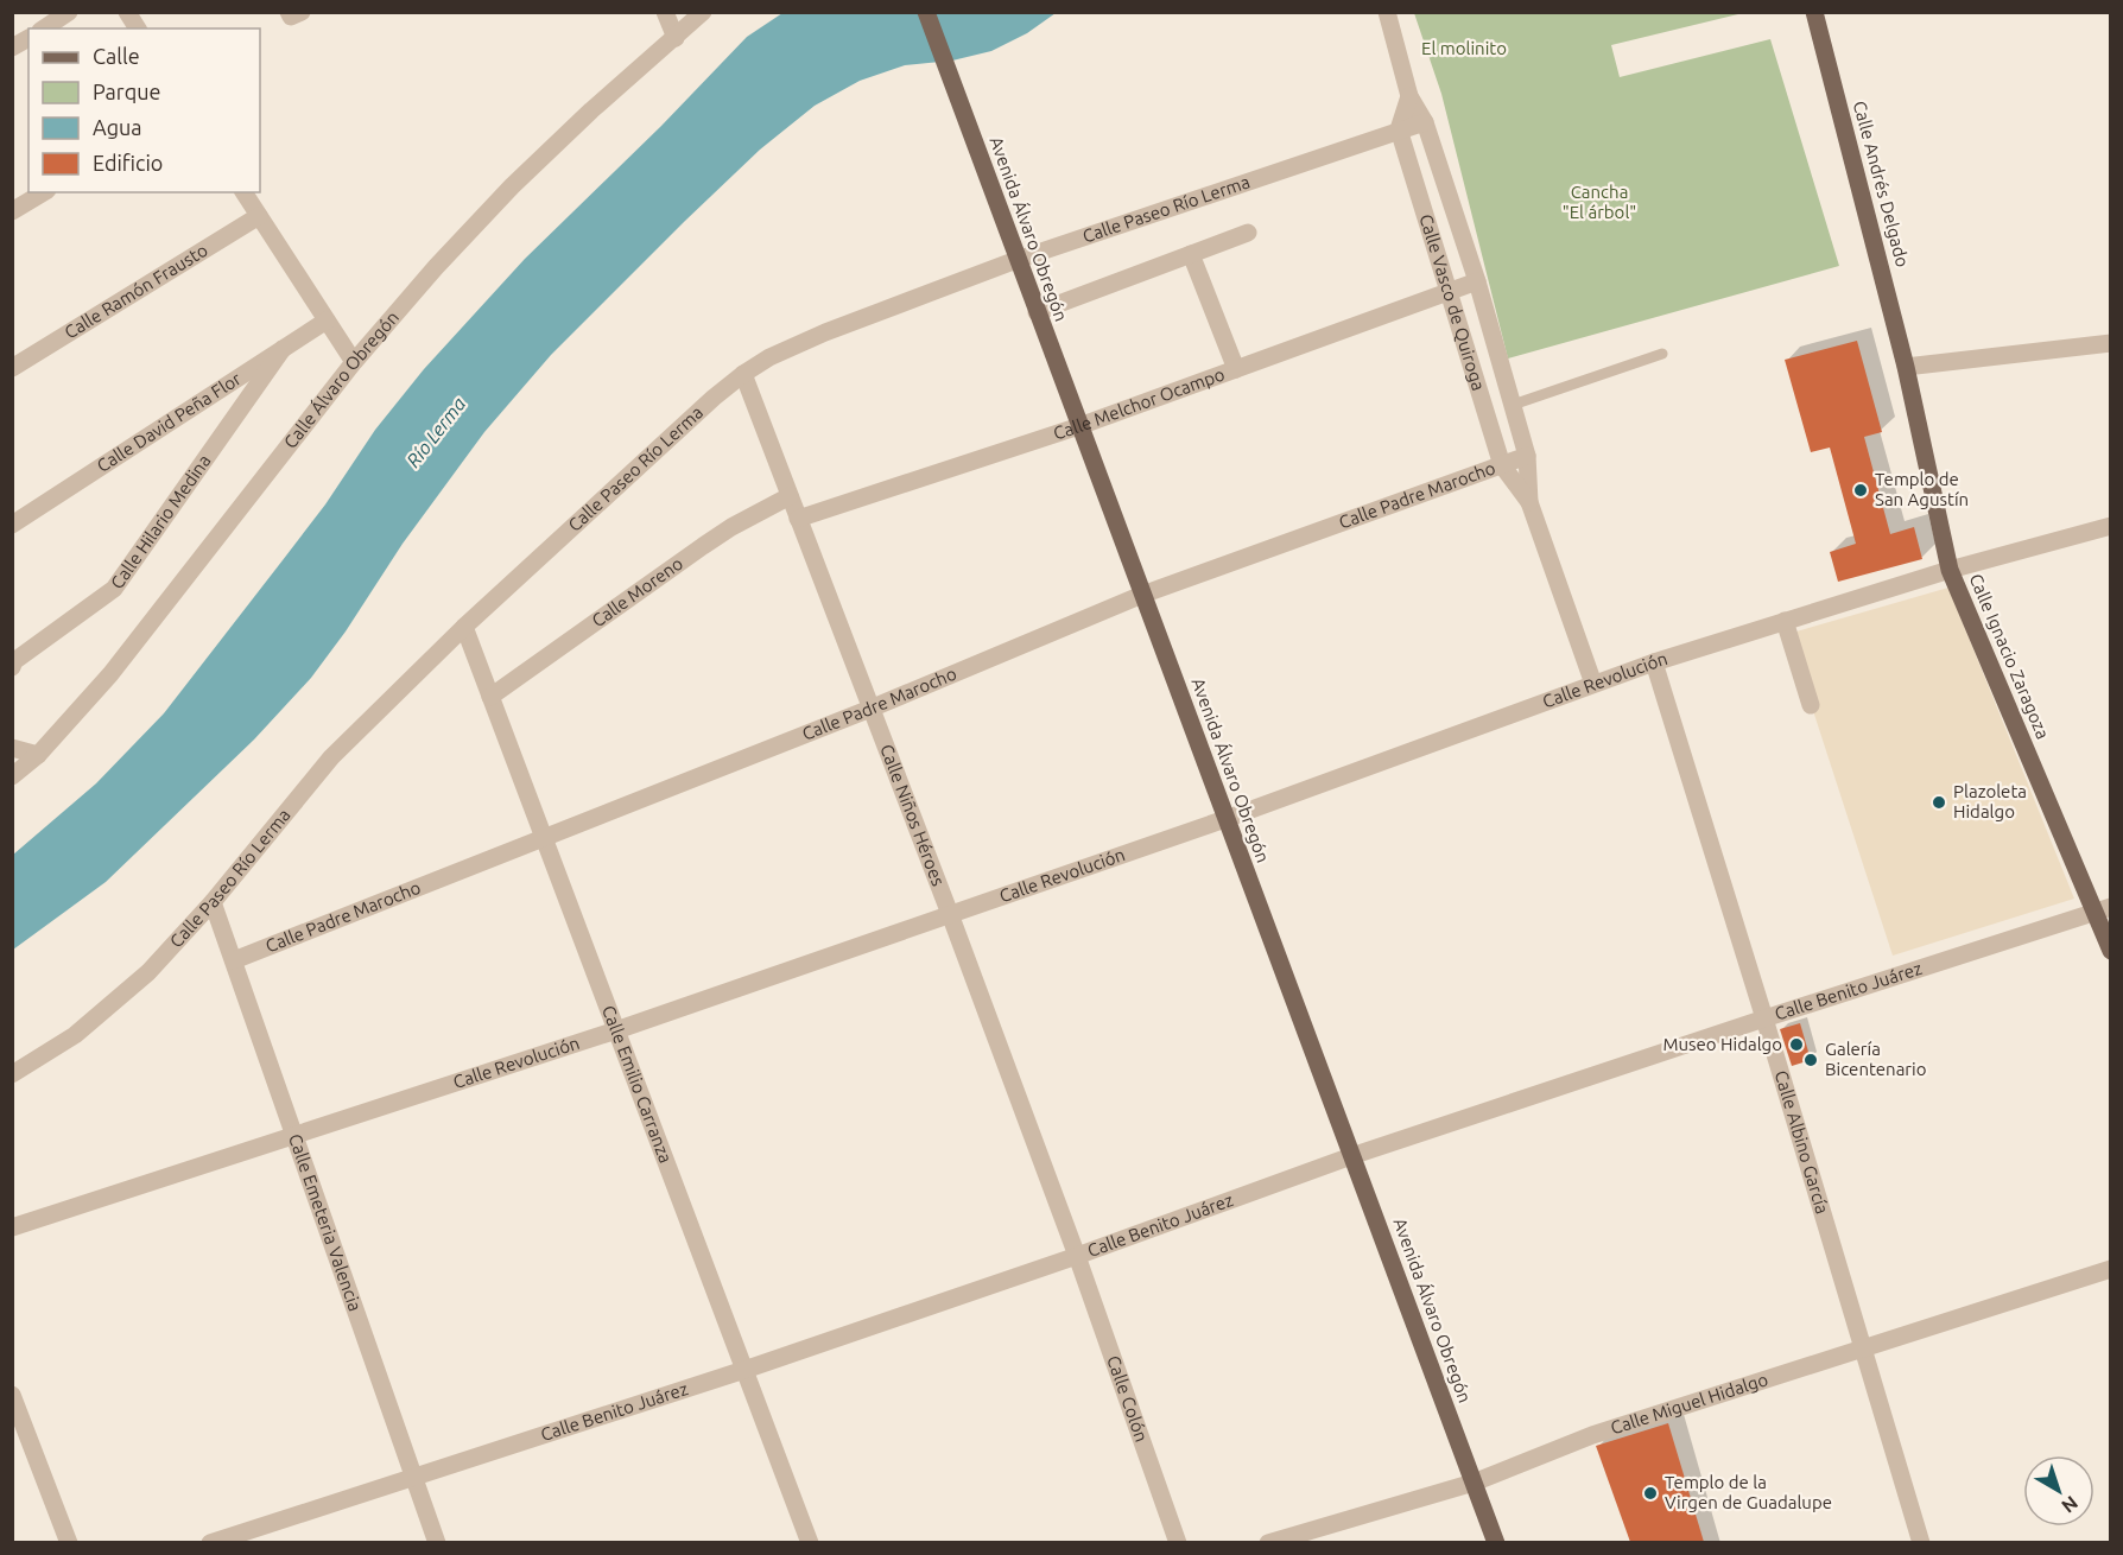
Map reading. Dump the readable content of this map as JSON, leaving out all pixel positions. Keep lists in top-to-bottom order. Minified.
{"streets":{"main road":["Calle Andrés Delgado","Avenida Álvaro Obregón","Calle Ignacio Zaragoza"],"street":["Calle Paseo Río Lerma","Calle Ramón Frausto","Calle Vasco de Quiroga","Calle Álvaro Obregón","Calle Melchor Ocampo","Calle David Peña Flor","Calle Padre Marocho","Calle Hilario Medina","Calle Moreno","Calle Revolución","Calle Niños Héroes","Calle Benito Juárez","Calle Emilio Carranza","Calle Albino García","Calle Emeteria Valencia","Calle Colón","Calle Miguel Hidalgo"]},"crossings":[["Calle Andrés Delgado","Calle Ignacio Zaragoza"],["Calle Paseo Río Lerma","Avenida Álvaro Obregón"],["Calle Paseo Río Lerma","Calle Vasco de Quiroga"],["Calle Paseo Río Lerma","Calle Niños Héroes"],["Calle Paseo Río Lerma","Calle Emilio Carranza"],["Calle Paseo Río Lerma","Calle Emeteria Valencia"],["Avenida Álvaro Obregón","Calle Melchor Ocampo"],["Avenida Álvaro Obregón","Calle Padre Marocho"],["Avenida Álvaro Obregón","Calle Revolución"],["Avenida Álvaro Obregón","Calle Benito Juárez"],["Avenida Álvaro Obregón","Calle Miguel Hidalgo"],["Calle Vasco de Quiroga","Calle Melchor Ocampo"],["Calle Vasco de Quiroga","Calle Padre Marocho"],["Calle Vasco de Quiroga","Calle Revolución"],["Calle Melchor Ocampo","Calle Niños Héroes"],["Calle David Peña Flor","Calle Hilario Medina"],["Calle Padre Marocho","Calle Niños Héroes"],["Calle Padre Marocho","Calle Emilio Carranza"],["Calle Padre Marocho","Calle Emeteria Valencia"],["Calle Moreno","Calle Niños Héroes"],["Calle Moreno","Calle Emilio Carranza"],["Calle Ignacio Zaragoza","Calle Revolución"],["Calle Ignacio Zaragoza","Calle Benito Juárez"],["Calle Revolución","Calle Niños Héroes"],["Calle Revolución","Calle Emilio Carranza"],["Calle Revolución","Calle Albino García"],["Calle Revolución","Calle Emeteria Valencia"],["Calle Niños Héroes","Calle Benito Juárez"],["Calle Niños Héroes","Calle Colón"],["Calle Benito Juárez","Calle Emilio Carranza"],["Calle Benito Juárez","Calle Albino García"],["Calle Benito Juárez","Calle Emeteria Valencia"],["Calle Benito Juárez","Calle Colón"],["Calle Albino García","Calle Miguel Hidalgo"]],"water":["Río Lerma"],"parks":["El molinito","Cancha \"El árbol\""],"places":["Templo de San Agustín","Plazoleta Hidalgo","Museo Hidalgo","Galería Bicentenario","Templo de la Virgen de Guadalupe"],"legend":["Calle","Parque","Agua","Edificio"],"north":"bottom right"}
